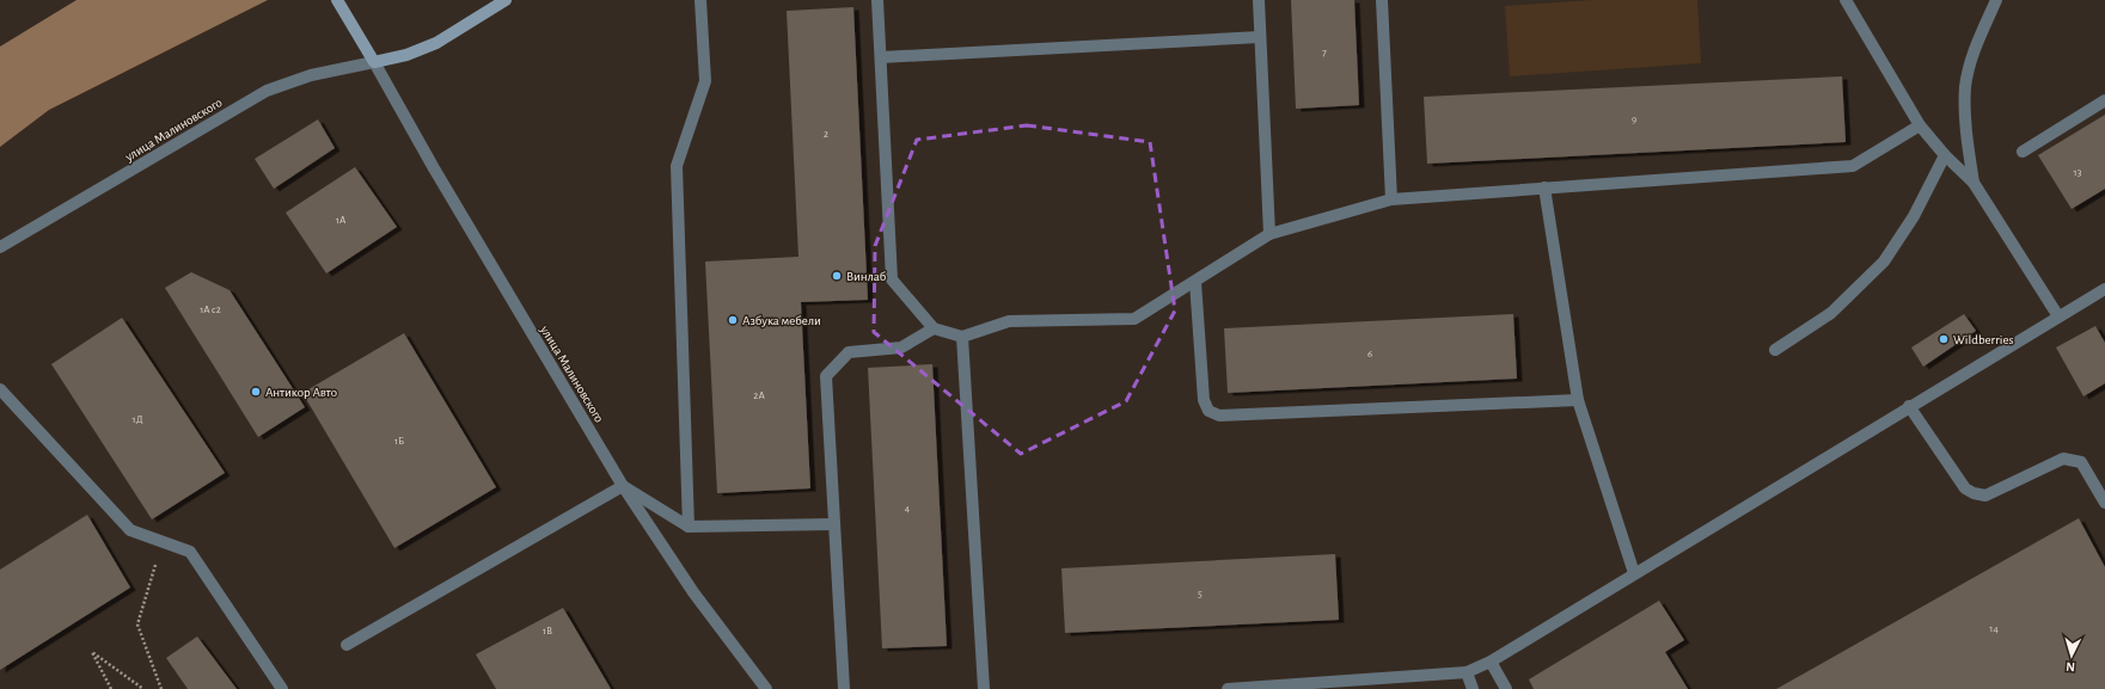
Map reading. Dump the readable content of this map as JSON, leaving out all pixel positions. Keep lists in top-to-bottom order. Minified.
{"streets":{"main road":["улица Малиновского"]},"places":["Винлаб","Азбука мебели","Wildberries","Антикор Авто"],"house_numbers":["7","9","2","13","1А","1А с2","6","2А","1Д","1Б","4","5","14","1В"],"north":"bottom"}
